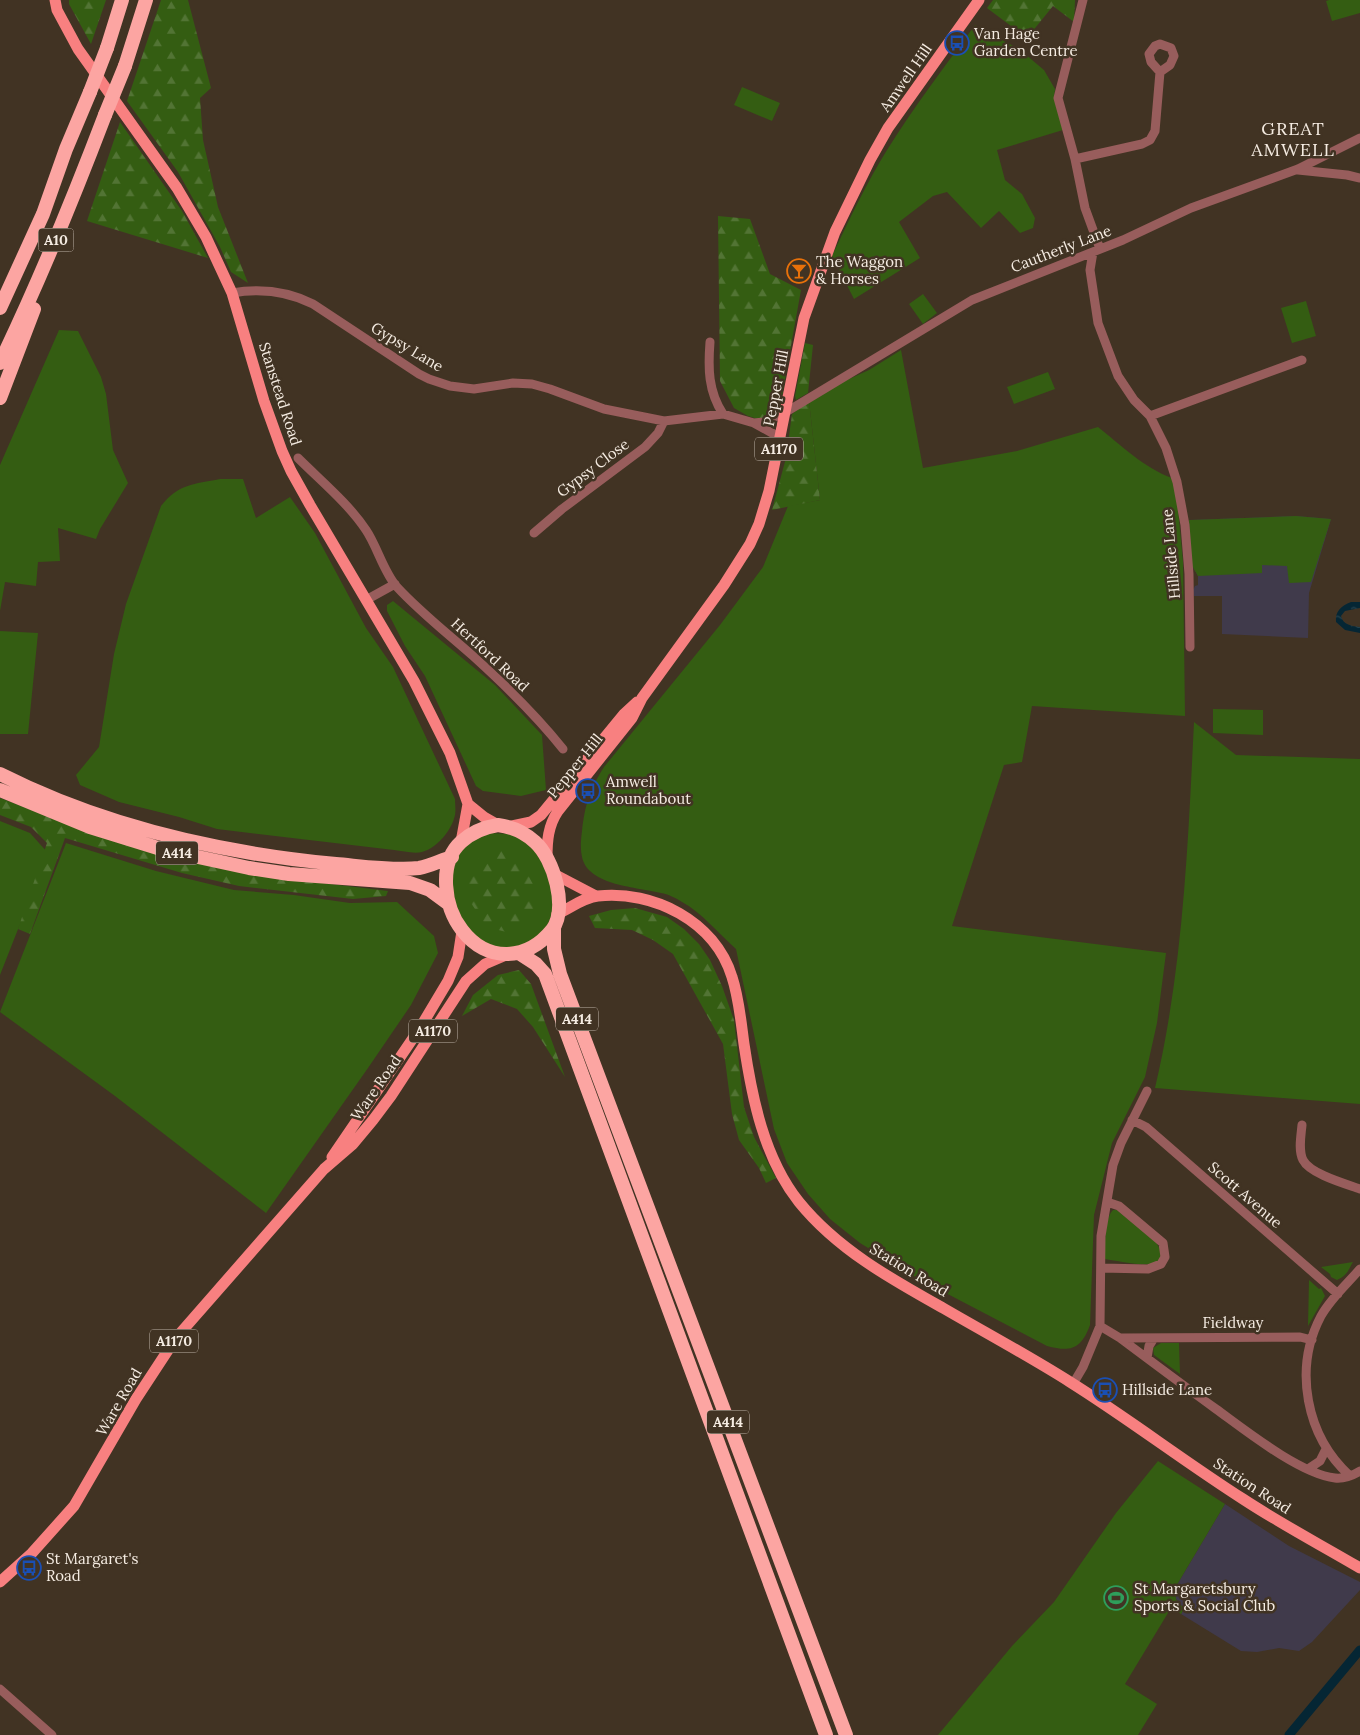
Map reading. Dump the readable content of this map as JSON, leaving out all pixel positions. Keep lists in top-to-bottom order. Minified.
{"streets":{"highway":["A10","A414"],"main road":["Amwell Hill","Pepper Hill","Stanstead Road","A1170","Ware Road","Station Road"],"street":["Cautherly Lane","Gypsy Lane","Gypsy Close","Hillside Lane","Hertford Road","Scott Avenue","Fieldway"]},"crossings":[["Amwell Hill","Pepper Hill"],["Cautherly Lane","Pepper Hill"],["Cautherly Lane","Hillside Lane"],["Gypsy Lane","Pepper Hill"],["Gypsy Lane","Stanstead Road"],["Gypsy Lane","Gypsy Close"],["Pepper Hill","A414"],["Pepper Hill","Ware Road"],["Pepper Hill","Station Road"],["A414","Ware Road"],["A414","Station Road"],["Ware Road","Station Road"]],"districts":["GREAT AMWELL"],"places":{"bus stop":["Van Hage Garden Centre","Amwell Roundabout","Hillside Lane","St Margaret's Road"],"bar":["The Waggon & Horses"],"sports":["St Margaretsbury Sports & Social Club"]}}
